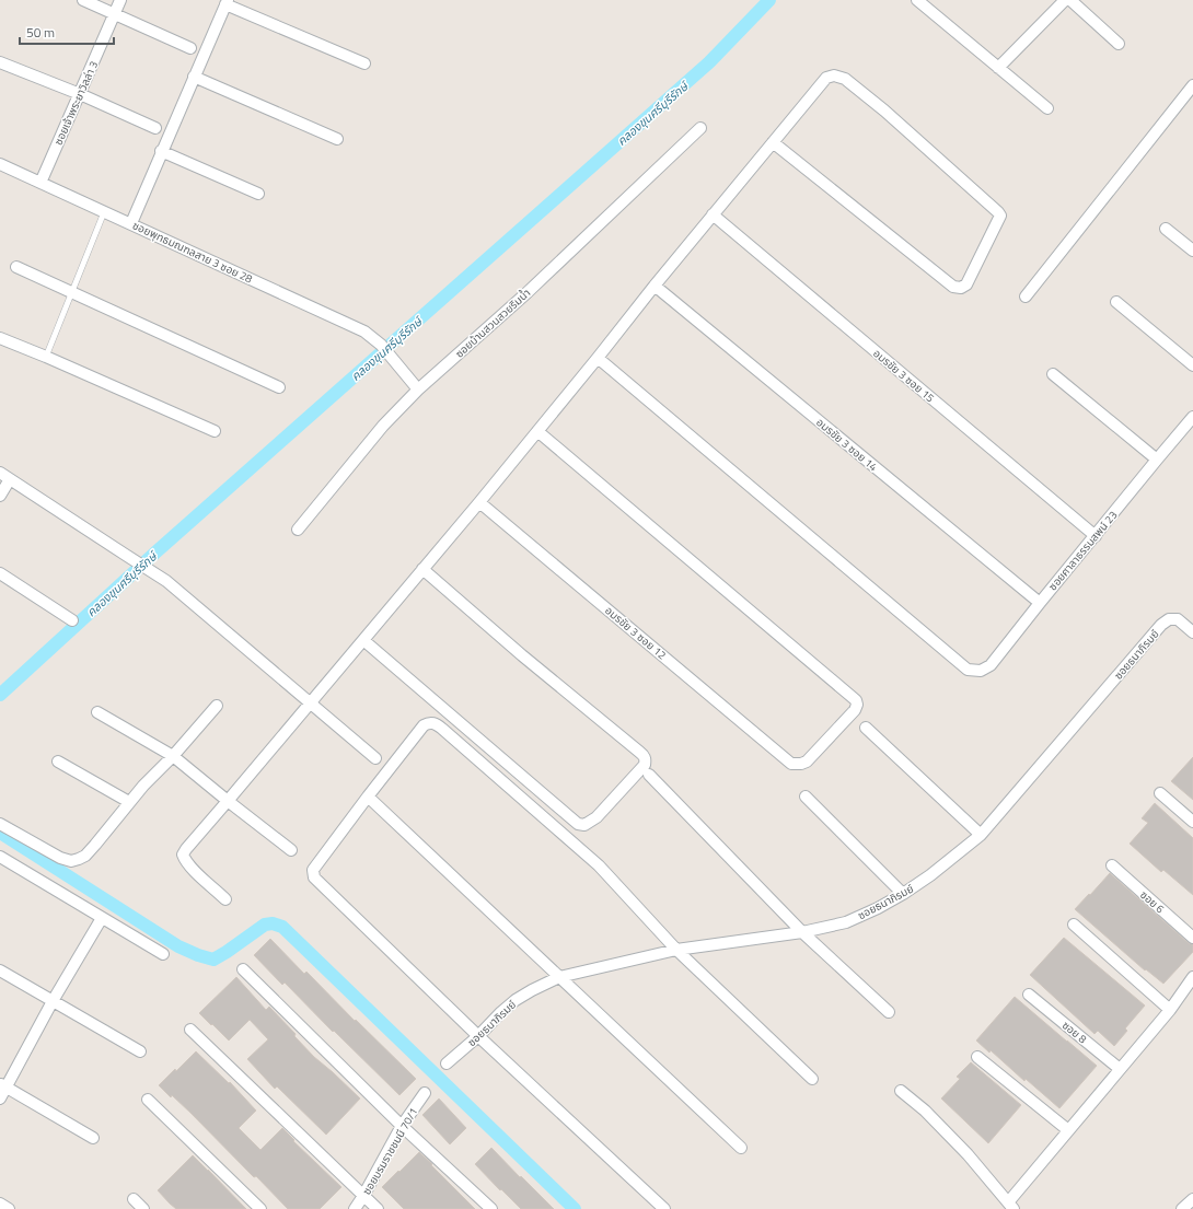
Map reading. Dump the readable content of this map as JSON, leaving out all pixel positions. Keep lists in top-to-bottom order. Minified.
{"streets":{"street":["ซอยเจ้าพระยาวิลล่า 3","ซอยพุทธมณฑลสาย 3 ซอย 28","ซอยบ้านสวนสวยริมน้ำ","อมรชัย 3 ซอย 15","อมรชัย 3 ซอย 14","ซอยศาลาธรรมสพน์ 23","อมรชัย 3 ซอย 12","ซอยธนาภิรมย์","ซอย 6","ซอย 8","ซอยบรมราชชนนี 70/1"]},"crossings":[["ซอยเจ้าพระยาวิลล่า 3","ซอยพุทธมณฑลสาย 3 ซอย 28"],["ซอยพุทธมณฑลสาย 3 ซอย 28","ซอยบ้านสวนสวยริมน้ำ"],["อมรชัย 3 ซอย 15","ซอยศาลาธรรมสพน์ 23"],["อมรชัย 3 ซอย 14","ซอยศาลาธรรมสพน์ 23"]],"water":["คลองขุนศรีบุรีรักษ์"],"scale_bar":"50 m"}
